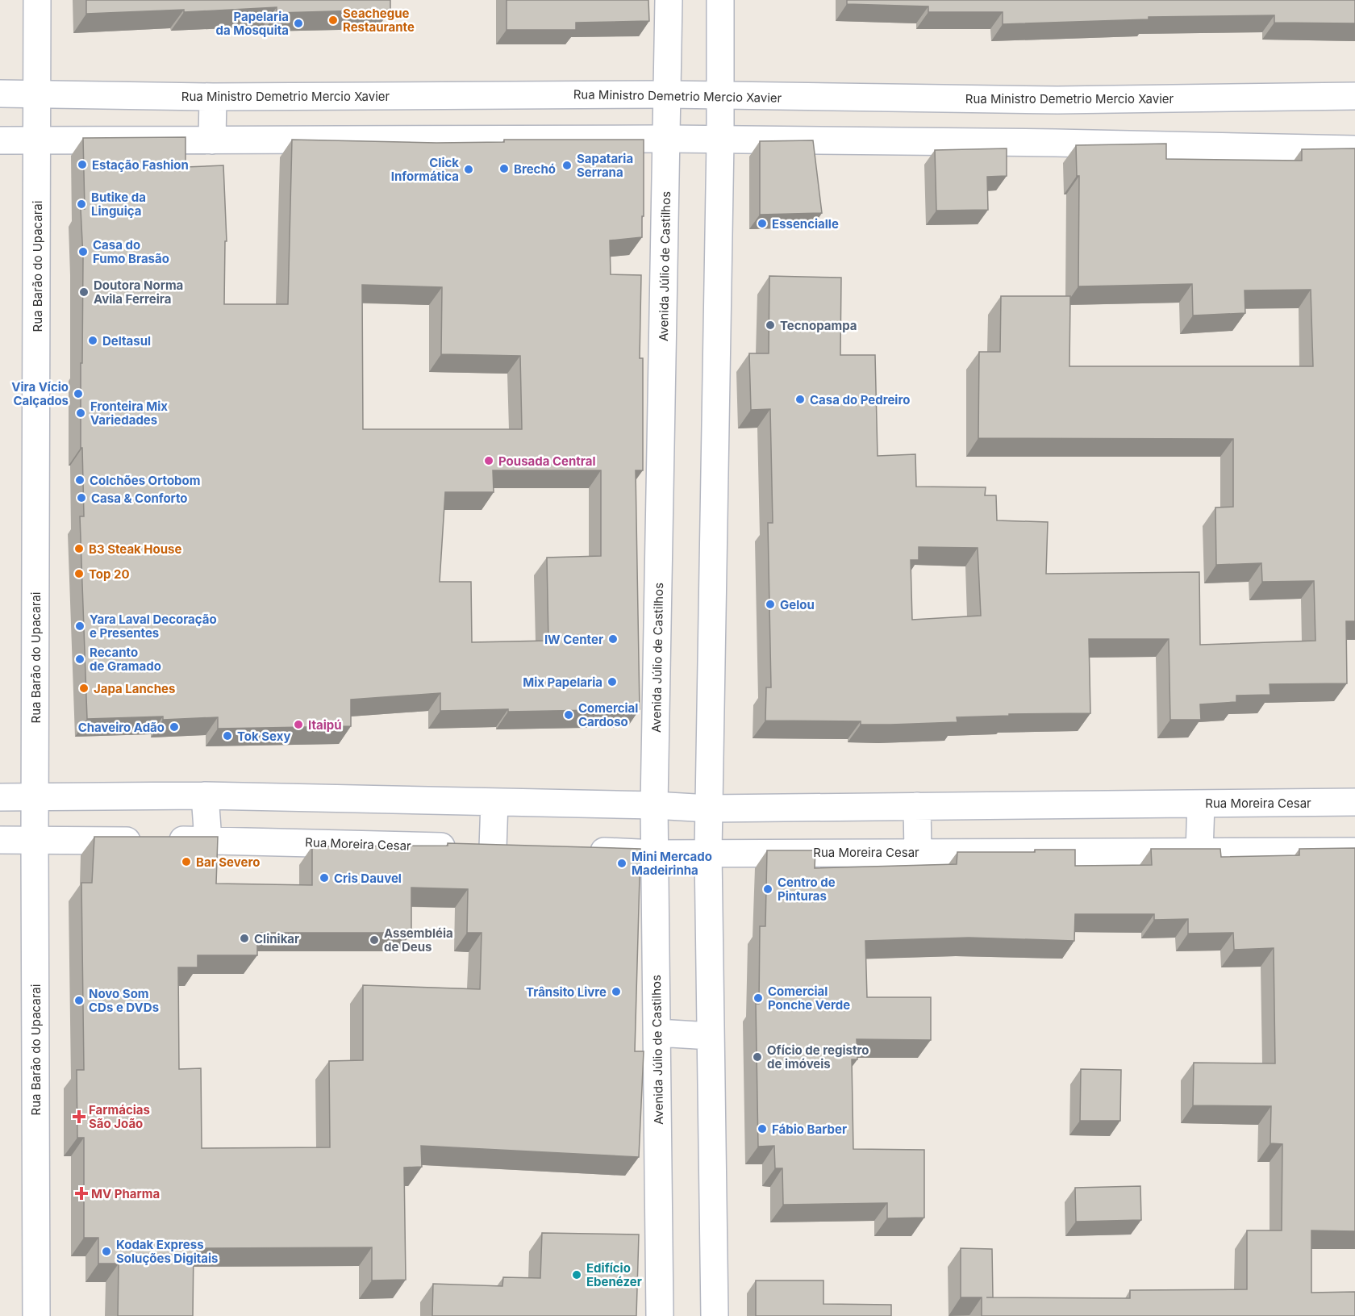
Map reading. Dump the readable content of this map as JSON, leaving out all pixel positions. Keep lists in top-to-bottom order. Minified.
{"streets":{"street":["Rua Ministro Demetrio Mercio Xavier","Rua Barão do Upacarai","Avenida Júlio de Castilhos","Rua Moreira Cesar"]},"crossings":[["Rua Ministro Demetrio Mercio Xavier","Rua Barão do Upacarai"],["Rua Ministro Demetrio Mercio Xavier","Avenida Júlio de Castilhos"],["Rua Barão do Upacarai","Rua Moreira Cesar"],["Avenida Júlio de Castilhos","Rua Moreira Cesar"]],"places":{"other":["Seachegue Restaurante","Papelaria da Mosquita","Estação Fashion","Sapataria Serrana","Brechó","Click Informática","Butike da Linguiça","Essencialle","Casa do Fumo Brasão","Doutora Norma Avila Ferreira","Tecnopampa","Deltasul","Vira Vício Calçados","Casa do Pedreiro","Fronteira Mix Variedades","Pousada Central","Colchões Ortobom","Casa & Conforto","B3 Steak House","Top 20","Gelou","Yara Laval Decoração e Presentes","IW Center","Recanto de Gramado","Mix Papelaria","Japa Lanches","Comercial Cardoso","Itaipú","Chaveiro Adão","Tok Sexy","Bar Severo","Mini Mercado Madeirinha","Cris Dauvel","Centro de Pinturas","Clinikar","Assembléia de Deus","Trânsito Livre","Comercial Ponche Verde","Novo Som CDs e DVDs","Ofício de registro de imóveis","Fábio Barber","Kodak Express Soluções Digitais","Edifício Ebenézer"],"health":["Farmácias São João","MV Pharma"]}}
